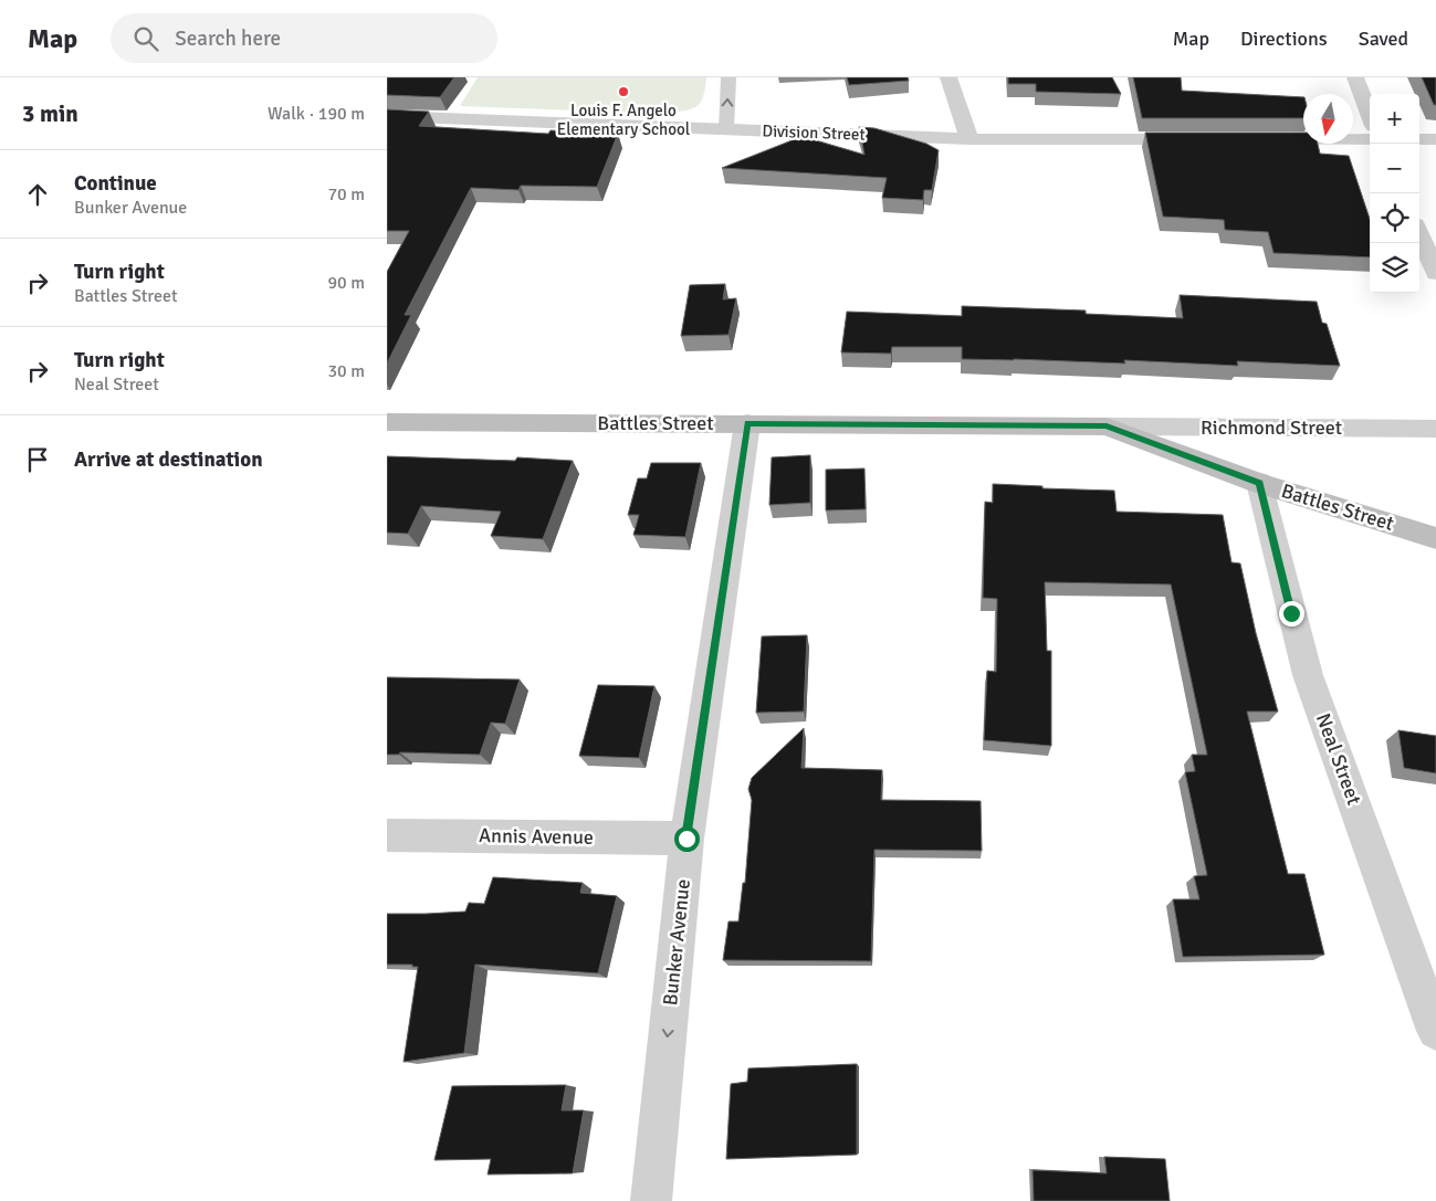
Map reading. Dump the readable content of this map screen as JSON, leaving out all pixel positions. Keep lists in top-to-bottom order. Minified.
{"streets":{"street":["Division Street","Battles Street","Richmond Street","Neal Street","Annis Avenue","Bunker Avenue"]},"crossings":[["Battles Street","Richmond Street"],["Battles Street","Neal Street"],["Battles Street","Bunker Avenue"],["Annis Avenue","Bunker Avenue"]],"one_way":["Bunker Avenue"],"places":["Louis F. Angelo Elementary School"],"north":"bottom","page":{"header":"Map","search":"Search here","nav":["Map","Directions","Saved"],"heading":["3 min","Walk · 190 m"],"map_buttons":["+","−"],"list":[["Continue","Bunker Avenue","70 m"],["Turn right","Battles Street","90 m"],["Turn right","Neal Street","30 m"],"Arrive at destination"]}}
